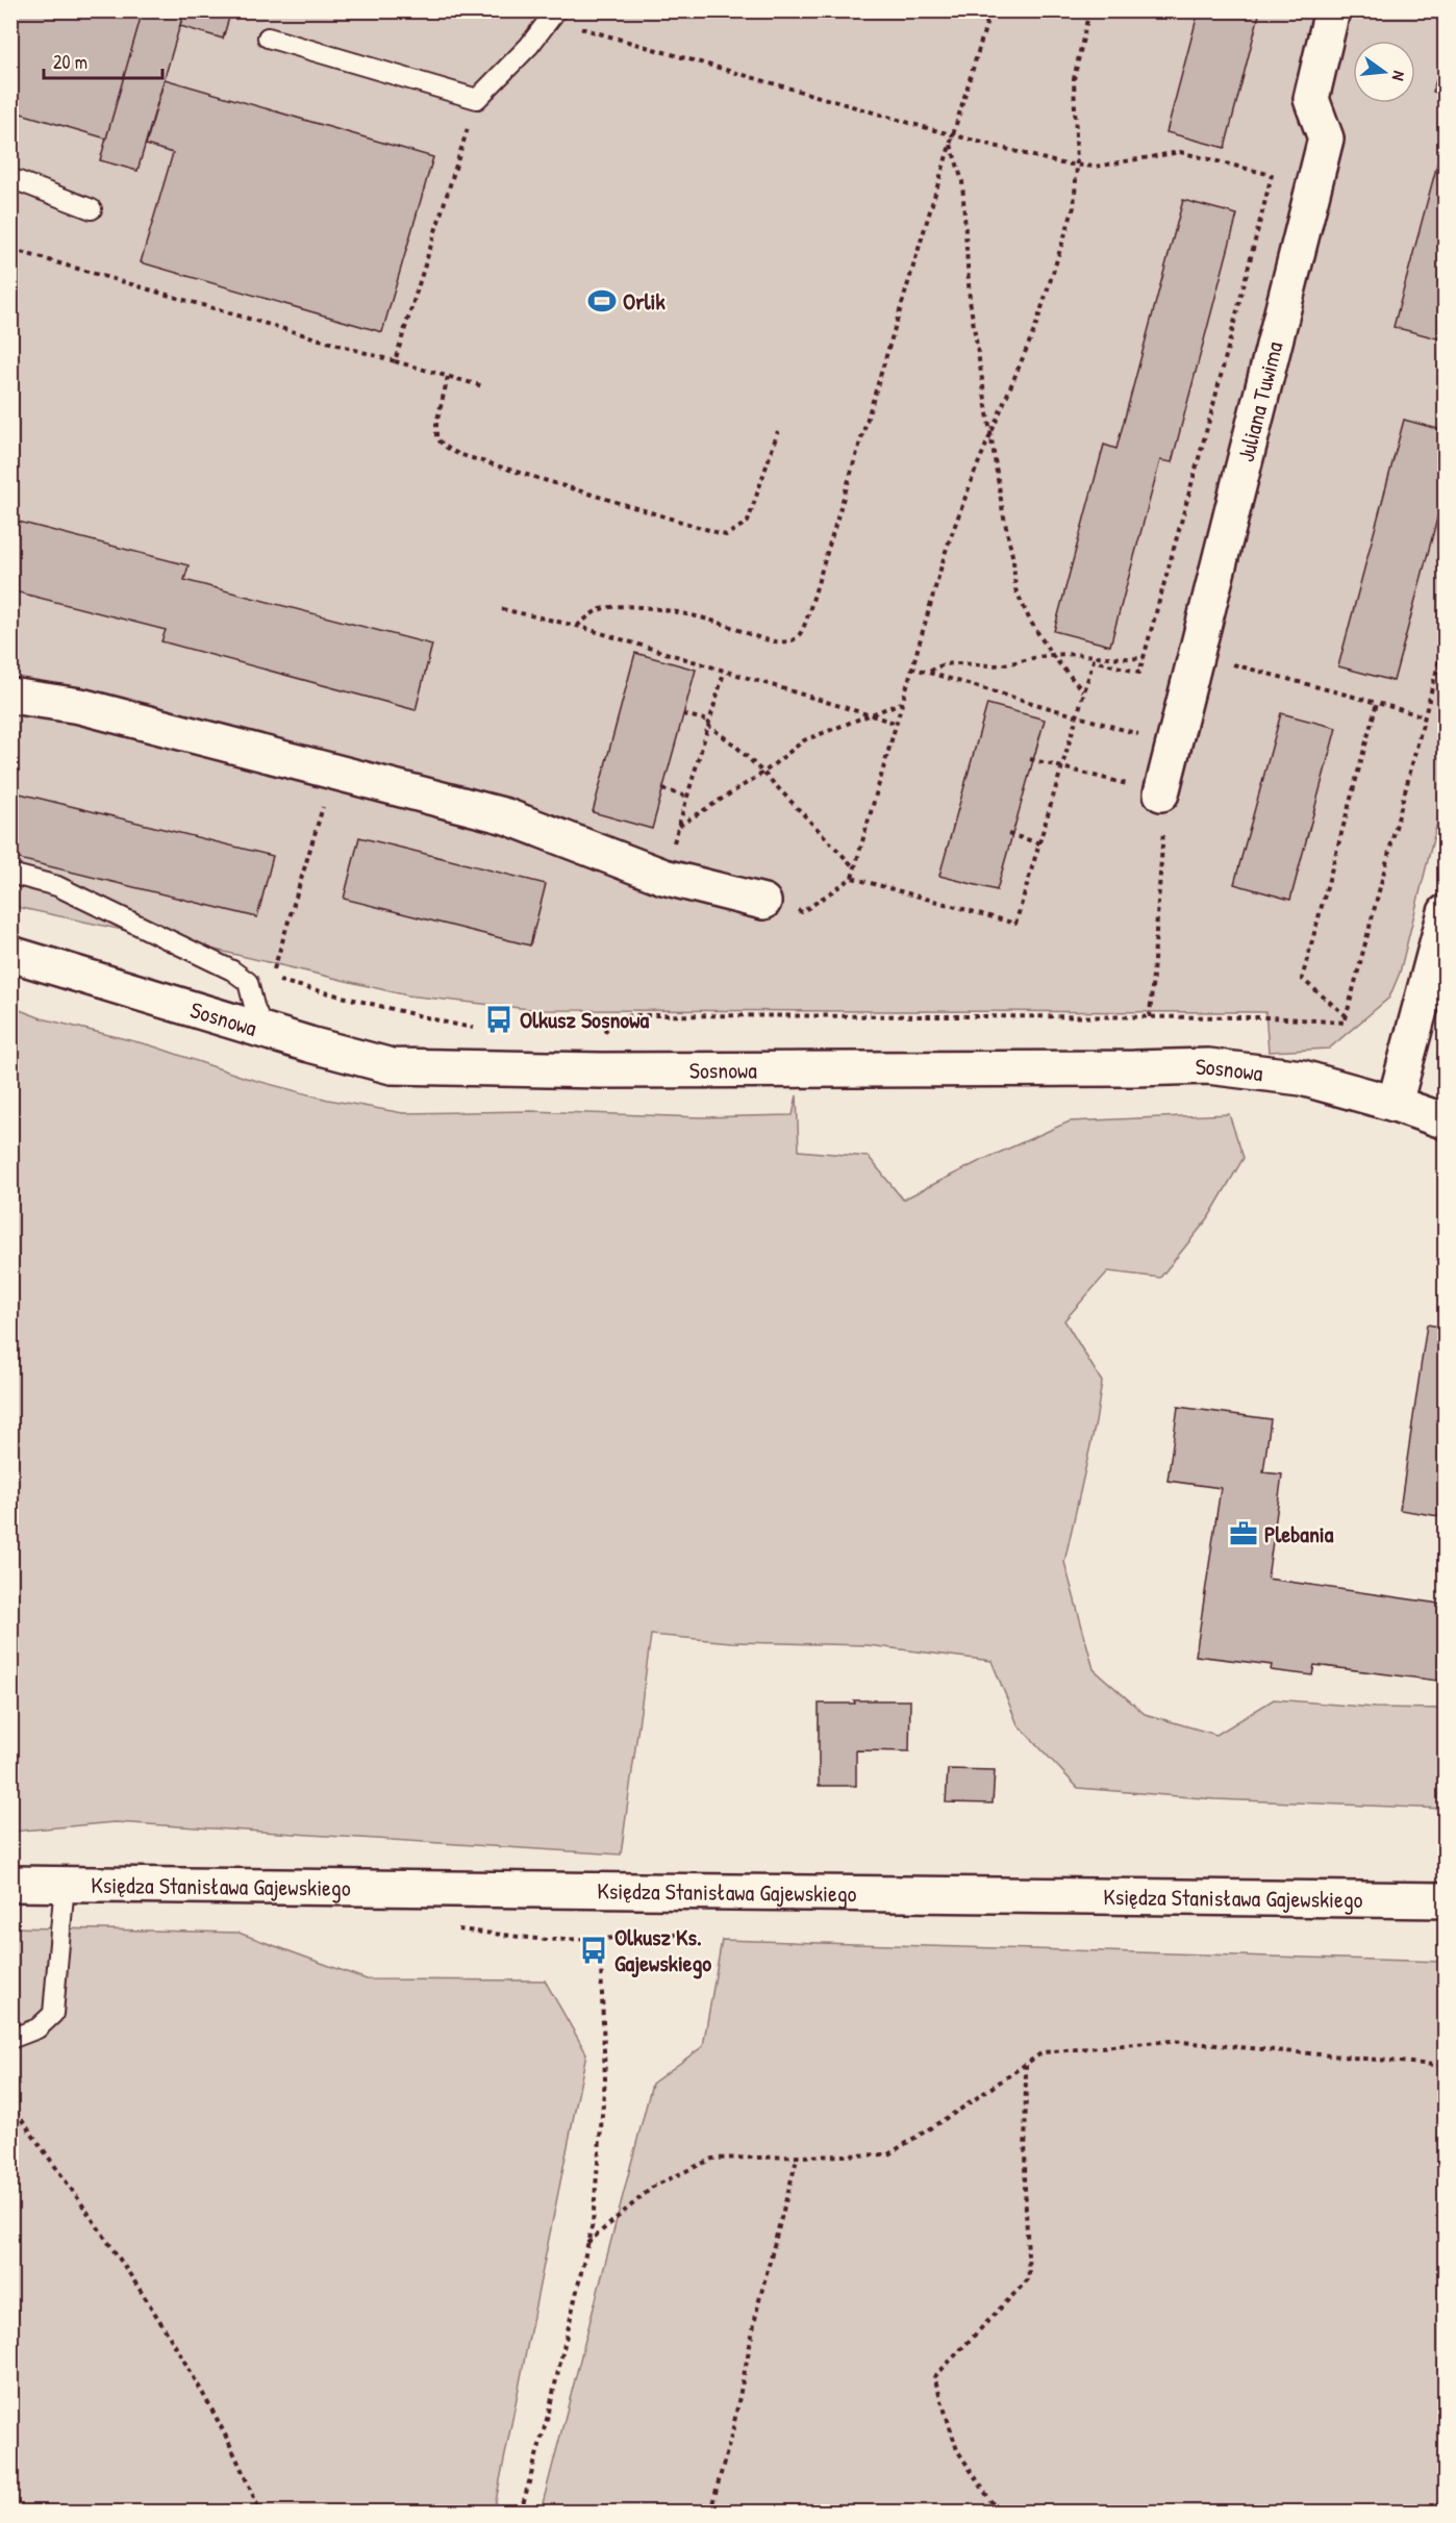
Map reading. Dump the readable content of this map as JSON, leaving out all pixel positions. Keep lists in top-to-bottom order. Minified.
{"streets":{"street":["Juliana Tuwima","Sosnowa","Księdza Stanisława Gajewskiego"]},"places":{"sports":["Orlik"],"bus stop":["Olkusz Sosnowa","Olkusz Ks. Gajewskiego"],"office":["Plebania"]},"scale_bar":"20 m","north":"right"}
